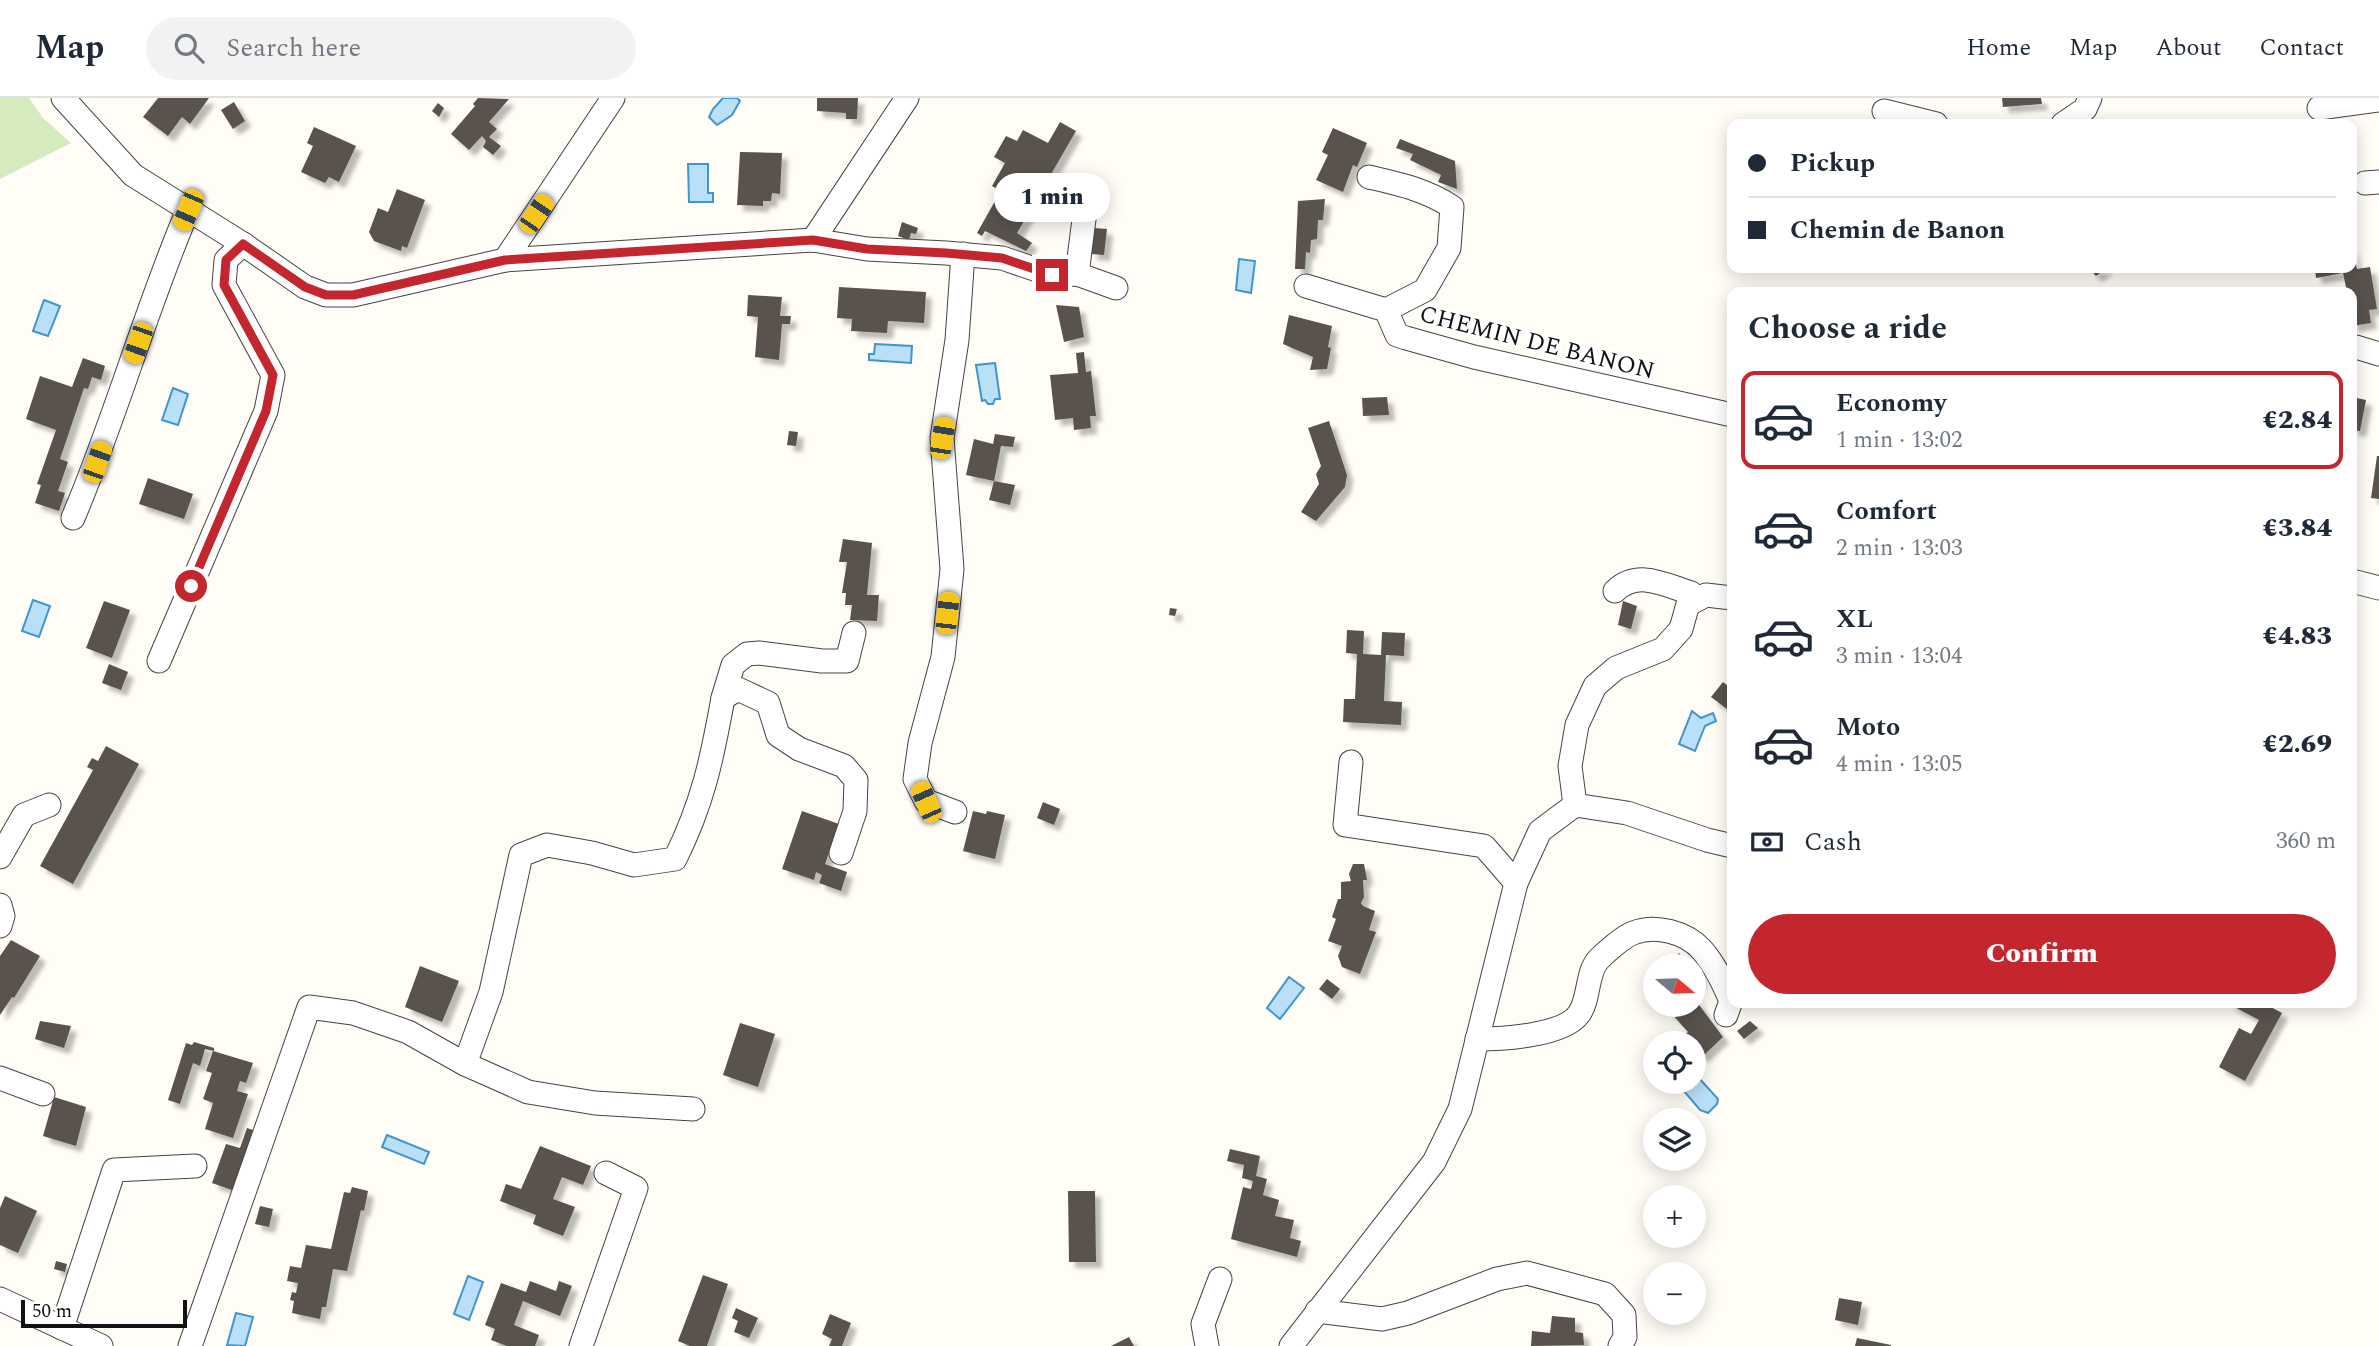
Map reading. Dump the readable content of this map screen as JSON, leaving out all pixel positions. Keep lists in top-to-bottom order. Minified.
{"streets":{"street":["CHEMIN DE BANON"]},"scale_bar":"50 m","north":"right","page":{"header":"Map","search":"Search here","nav":["Home","Map","About","Contact"],"banner":["Pickup","Chemin de Banon"],"bubble":"1 min","heading":"Choose a ride","list":[{"name":"Economy","note":"1 min · 13:02","value":"€2.84"},{"name":"Comfort","note":"2 min · 13:03","value":"€3.84"},{"name":"XL","note":"3 min · 13:04","value":"€4.83"},{"name":"Moto","note":"4 min · 13:05","value":"€2.69"}],"pay":["Cash","360 m"],"buttons":"Confirm","map_buttons":["+","−"],"scale":"50 m"}}
